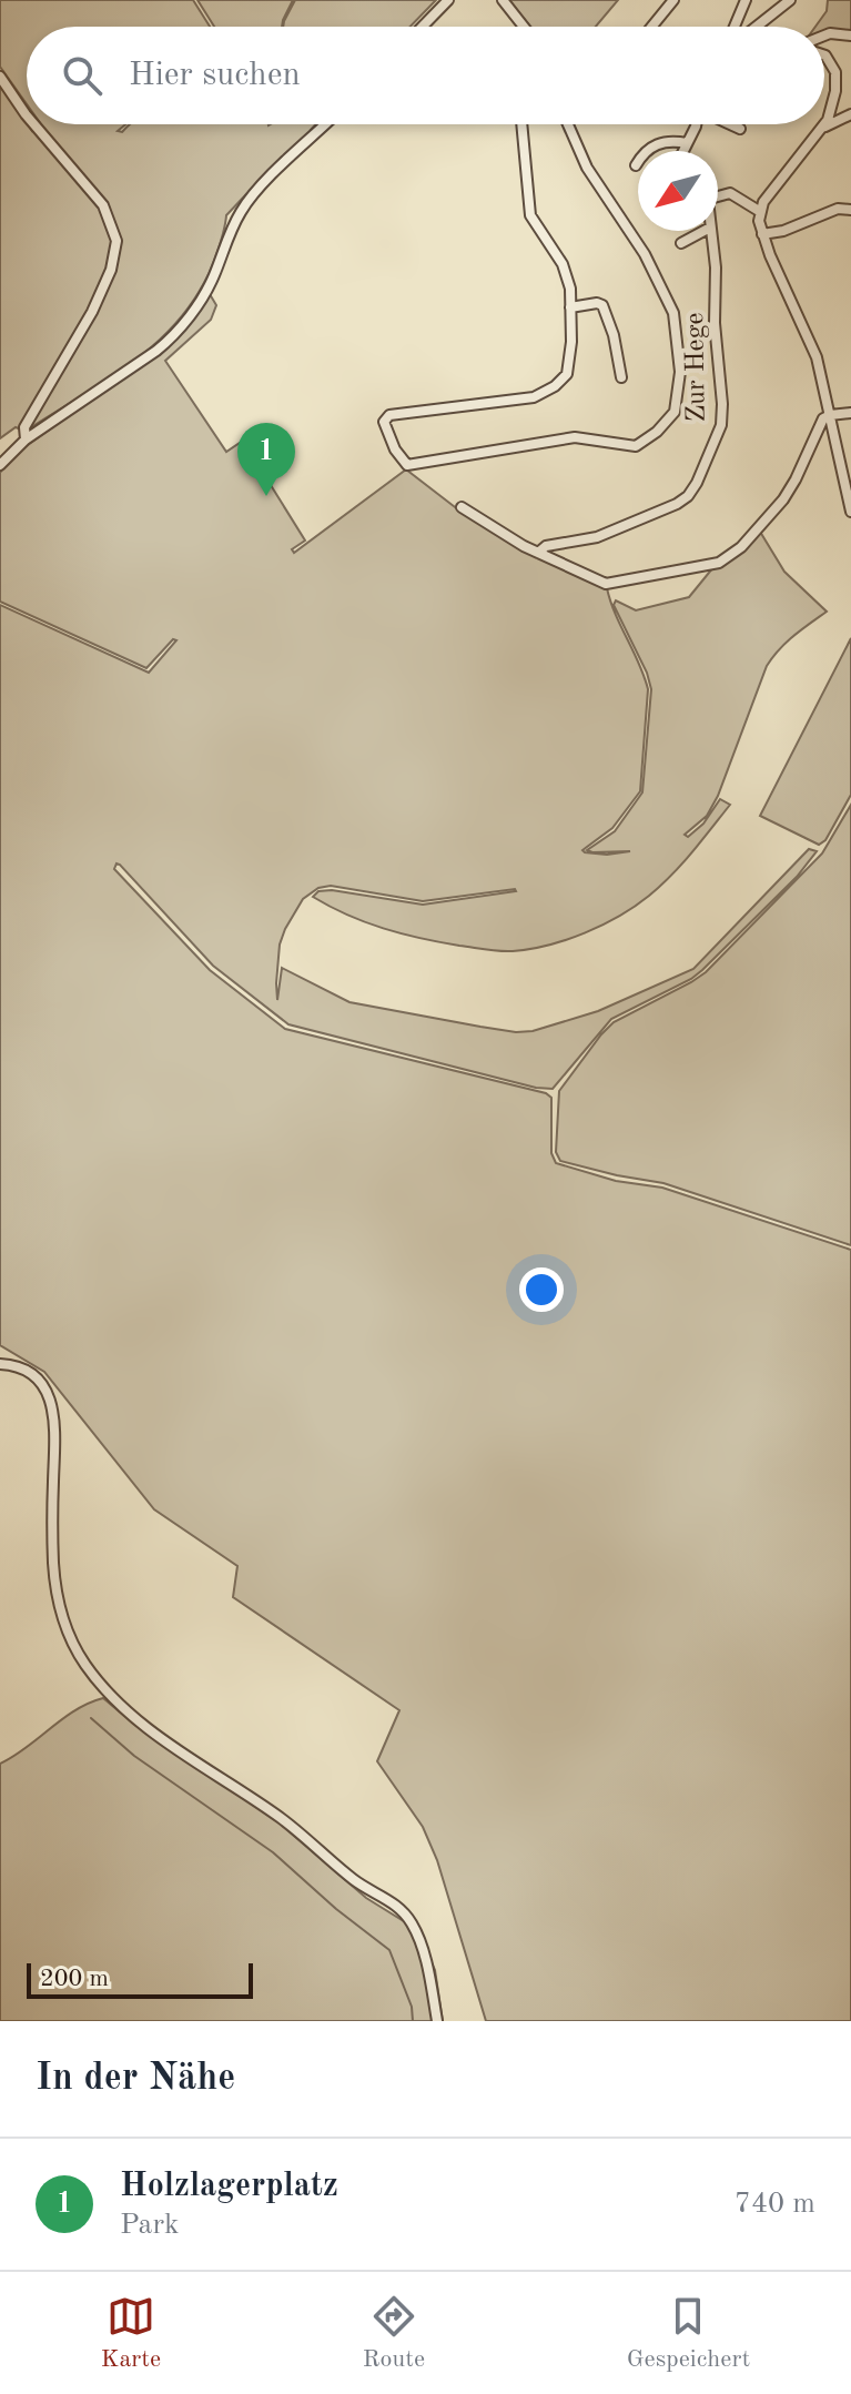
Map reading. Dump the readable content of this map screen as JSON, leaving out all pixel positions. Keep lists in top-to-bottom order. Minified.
{"streets":{"street":["Zur Hege"]},"scale_bar":"200 m","north":"bottom left","page":{"search":"Hier suchen","pins":"1","scale":"200 m","heading":"In der Nähe","list":[{"mark":"1","name":"Holzlagerplatz","note":"Park","value":"740 m"}],"nav":["Karte","Route","Gespeichert"]}}
